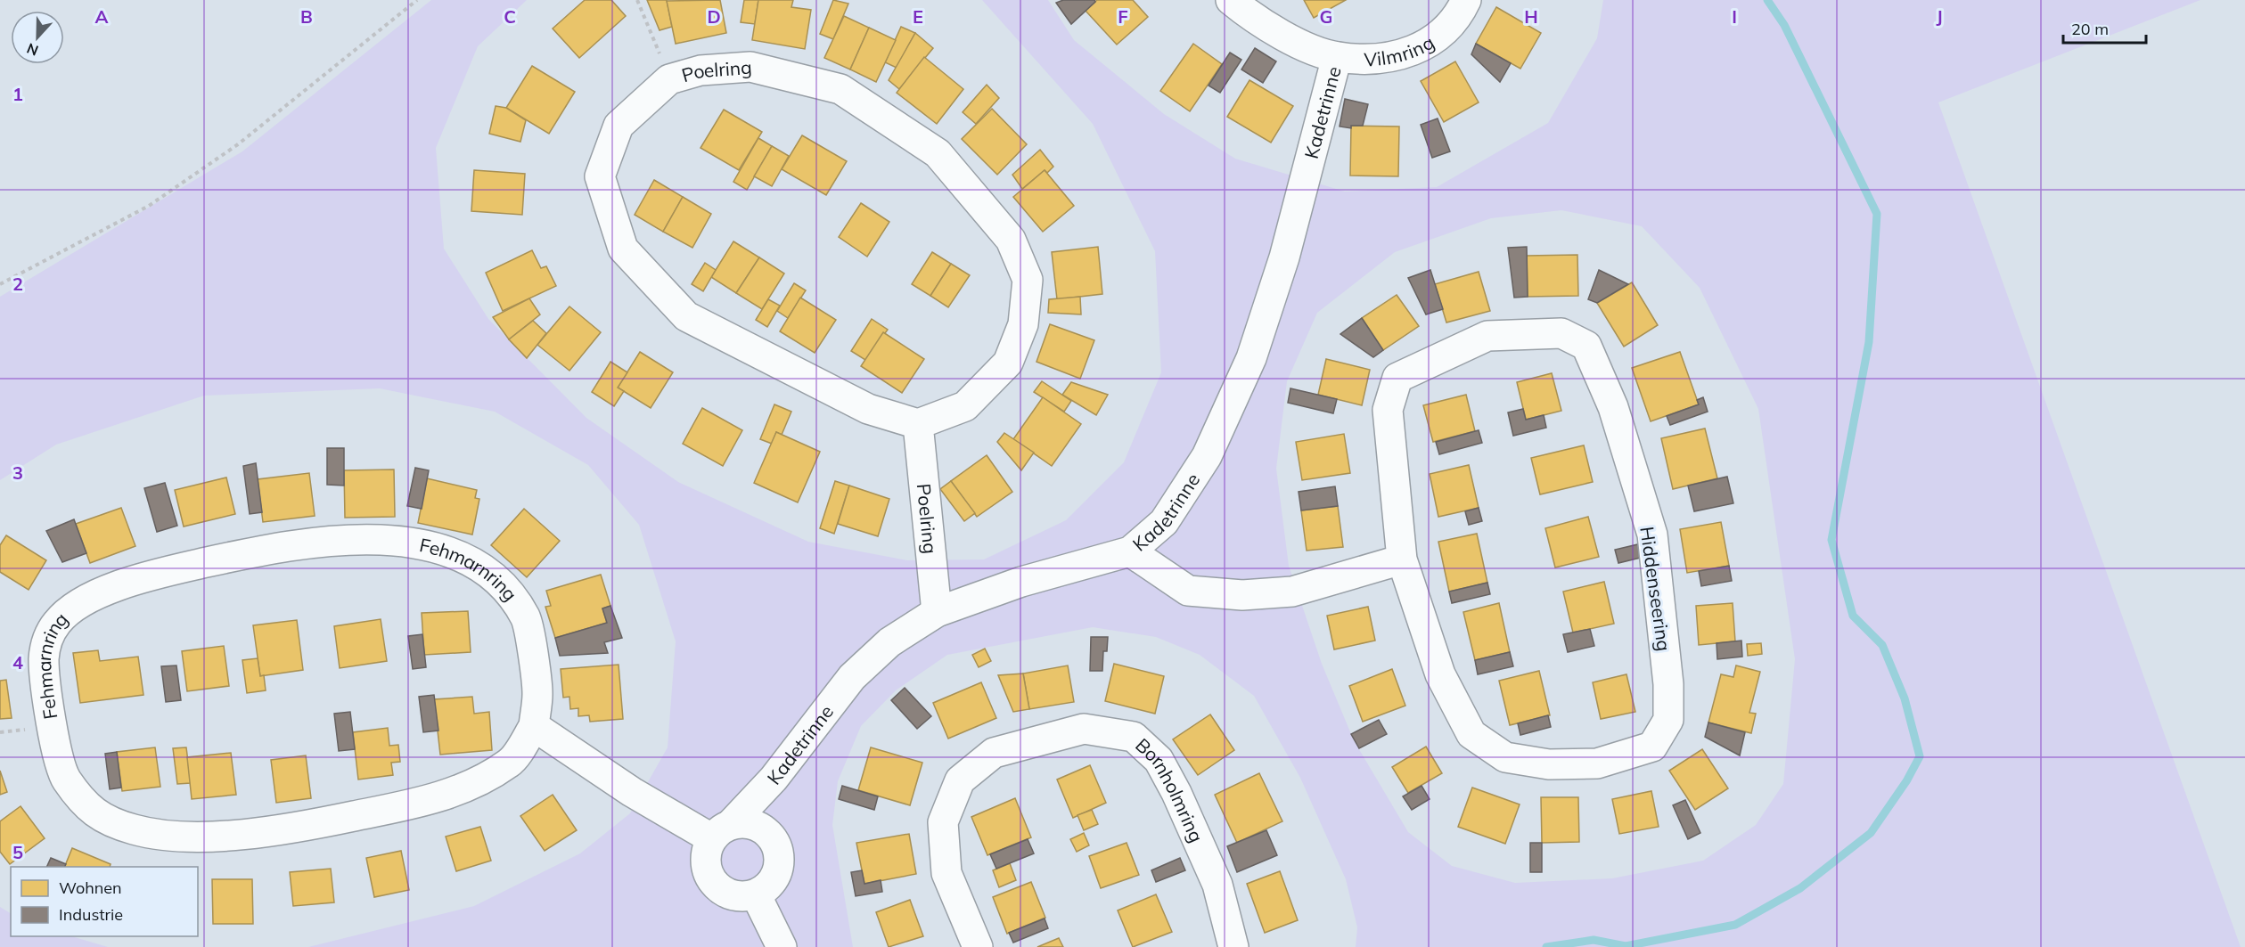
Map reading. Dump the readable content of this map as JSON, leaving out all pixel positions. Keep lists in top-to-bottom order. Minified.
{"streets":{"street":["Vilmring","Poelring","Kadetrinne","Fehmarnring","Hiddenseering","Bornholmring"]},"crossings":[["Vilmring","Kadetrinne"],["Poelring","Kadetrinne"]],"legend":["Wohnen","Industrie"],"scale_bar":"20 m","north":"bottom","grid":{"columns":["A","B","C","D","E","F","G","H","I","J"],"rows":["1","2","3","4","5"]}}
